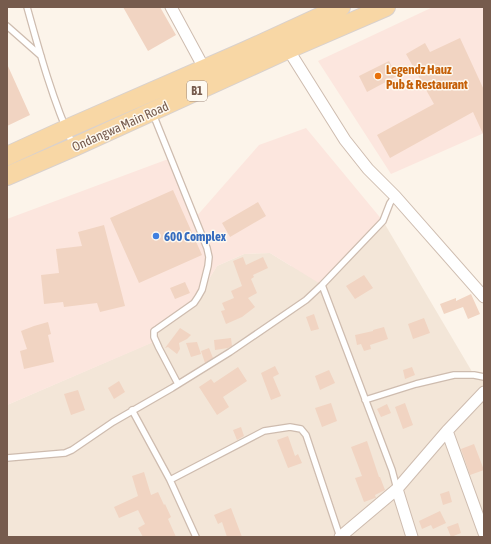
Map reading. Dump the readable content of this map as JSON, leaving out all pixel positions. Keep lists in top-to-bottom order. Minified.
{"streets":{"main road":["B1","Ondangwa Main Road"]},"places":["Legendz Hauz Pub & Restaurant","600 Complex"]}
